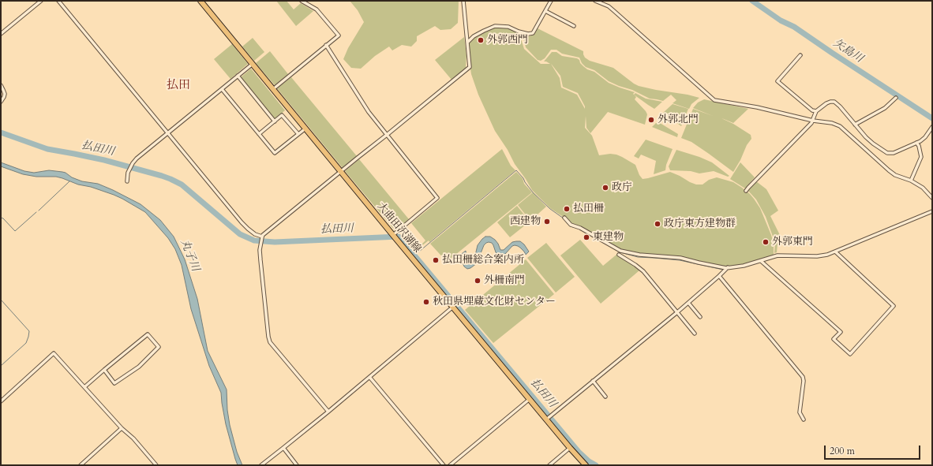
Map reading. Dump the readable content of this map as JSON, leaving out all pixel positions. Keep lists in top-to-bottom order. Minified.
{"streets":{"main road":["大曲田沢湖線"]},"districts":["払田"],"water":["矢島川","払田川","丸子川"],"places":["外郭西門","外郭北門","政庁","払田柵","西建物","政庁東方建物群","東建物","外郭東門","払田柵総合案内所","外柵南門","秋田県埋蔵文化財センター"],"scale_bar":"200 m"}
